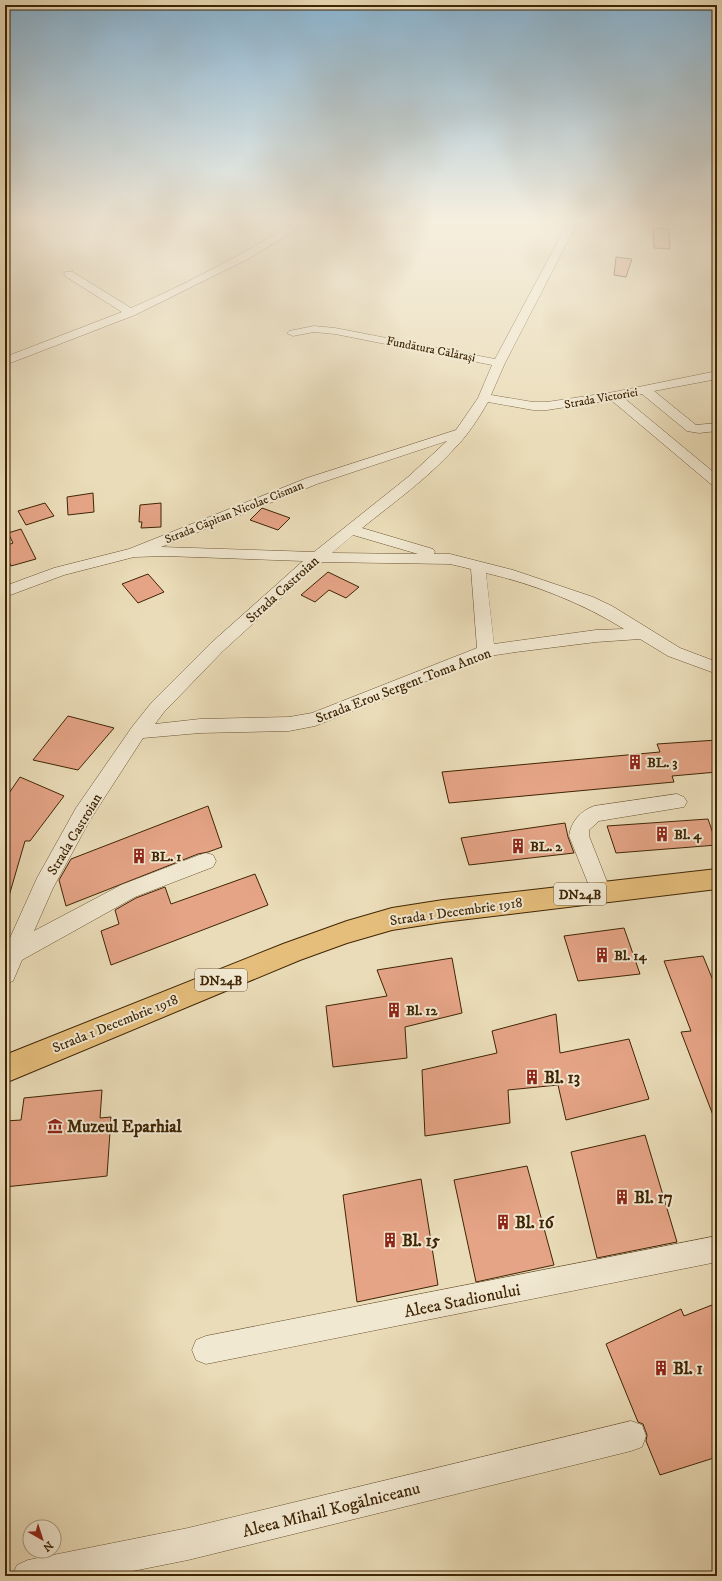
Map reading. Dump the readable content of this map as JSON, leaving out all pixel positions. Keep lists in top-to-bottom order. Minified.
{"streets":{"highway":["DN24B","Strada 1 Decembrie 1918"],"street":["Fundătura Călărași","Strada Victoriei","Strada Căpitan Nicolae Cisman","Strada Castroian","Strada Erou Sergent Toma Anton","Aleea Stadionului","Aleea Mihail Kogălniceanu"]},"crossings":[["Fundătura Călărași","Strada Castroian"],["Strada Victoriei","Strada Castroian"],["Strada Căpitan Nicolae Cisman","Strada Castroian"],["Strada Castroian","Strada Erou Sergent Toma Anton"]],"places":{"building":["BL. 3","Bl. 4","BL. 2","BL. 1","Bl. 14","Bl. 12","Bl. 13","Bl. 17","Bl. 16","Bl. 15","Bl. 1"],"museum":["Muzeul Eparhial"]},"north":"bottom right"}
